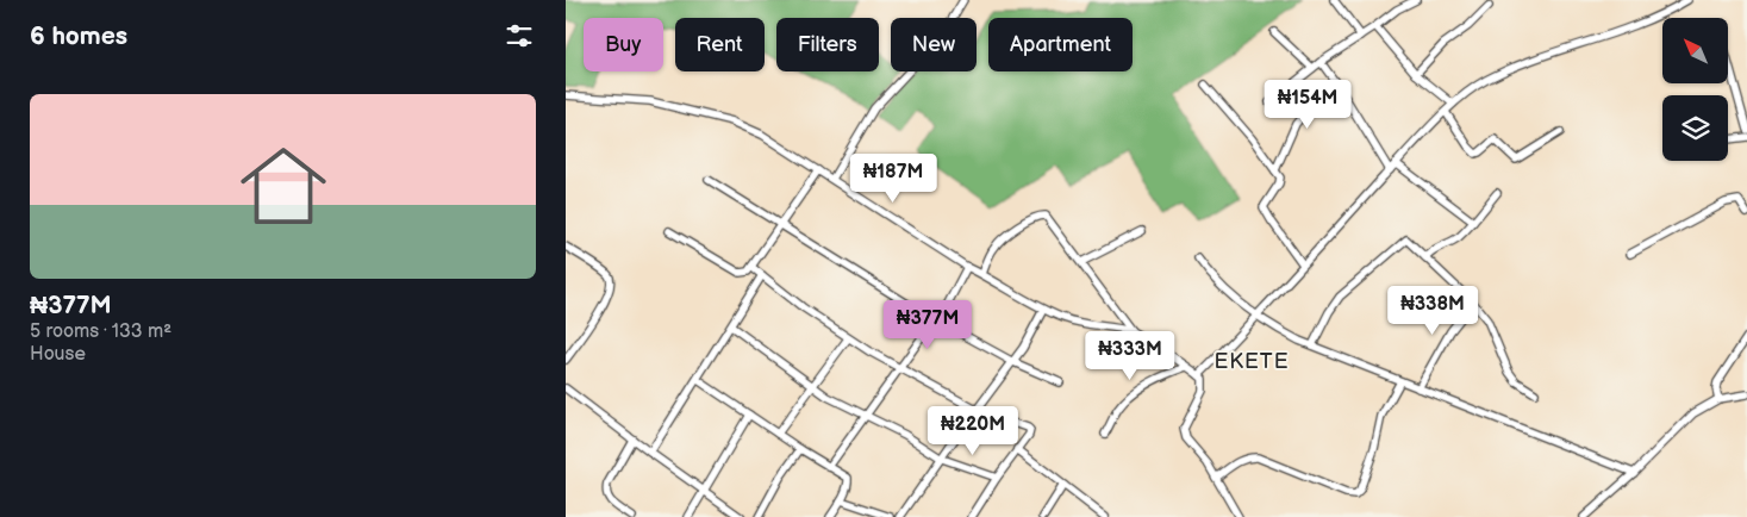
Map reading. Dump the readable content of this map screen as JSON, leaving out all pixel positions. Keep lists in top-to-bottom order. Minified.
{"districts":["EKETE"],"north":"top left","page":{"heading":"6 homes","chip":["Buy","Rent","Filters","New","Apartment"],"list":[{"name":"₦377M","note":"5 rooms · 133 m² · House"}],"price":["₦154M","₦187M","₦338M","₦377M","₦333M","₦220M"]}}
